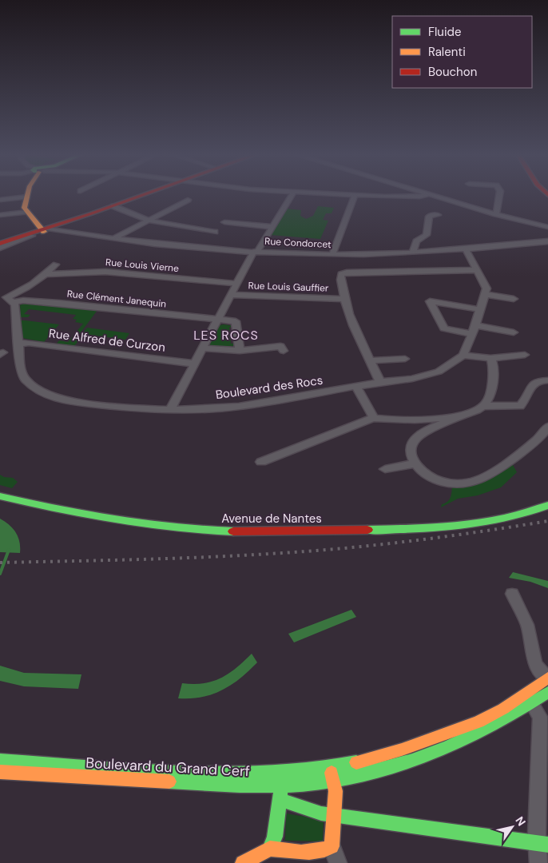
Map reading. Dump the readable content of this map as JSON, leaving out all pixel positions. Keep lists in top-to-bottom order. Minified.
{"streets":{"main road":["Avenue de Nantes","Boulevard du Grand Cerf"],"street":["Rue Condorcet","Rue Louis Vierne","Rue Louis Gauffier","Rue Clément Janequin","Rue Alfred de Curzon","Boulevard des Rocs"]},"crossings":[["Rue Clément Janequin","Boulevard des Rocs"],["Rue Alfred de Curzon","Boulevard des Rocs"]],"districts":["LES ROCS"],"legend":["Fluide","Ralenti","Bouchon"],"north":"top right"}
